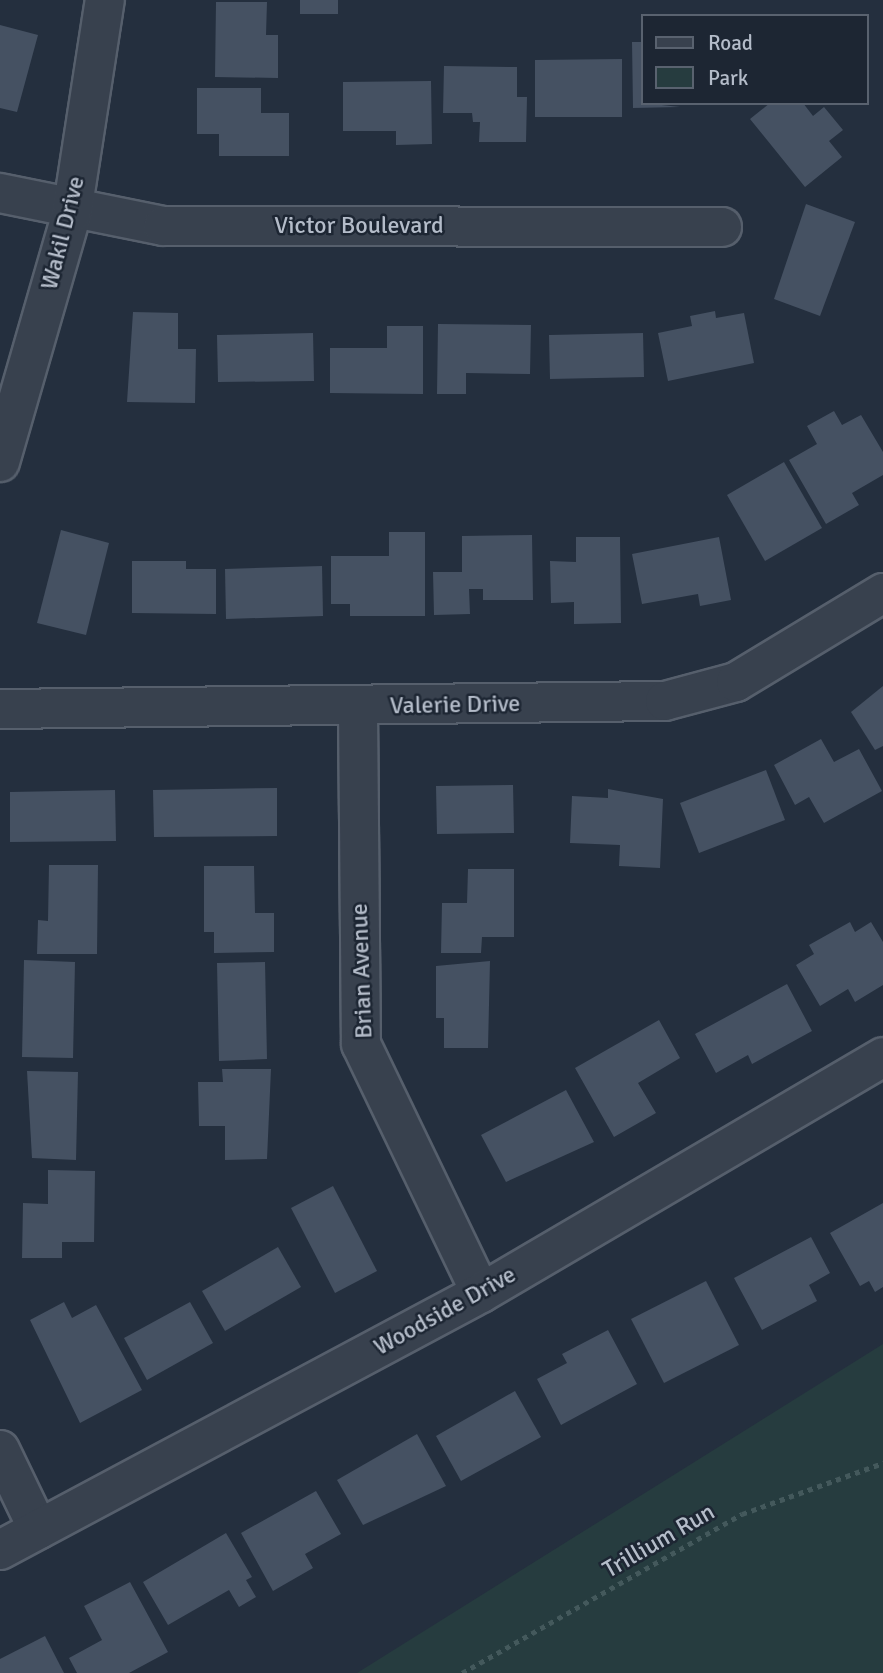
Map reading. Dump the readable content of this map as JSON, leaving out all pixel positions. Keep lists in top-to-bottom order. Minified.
{"streets":{"street":["Victor Boulevard","Wakil Drive","Valerie Drive","Brian Avenue","Woodside Drive"],"path":["Trillium Run"]},"crossings":[["Victor Boulevard","Wakil Drive"],["Valerie Drive","Brian Avenue"],["Brian Avenue","Woodside Drive"]],"legend":["Road","Park"]}
